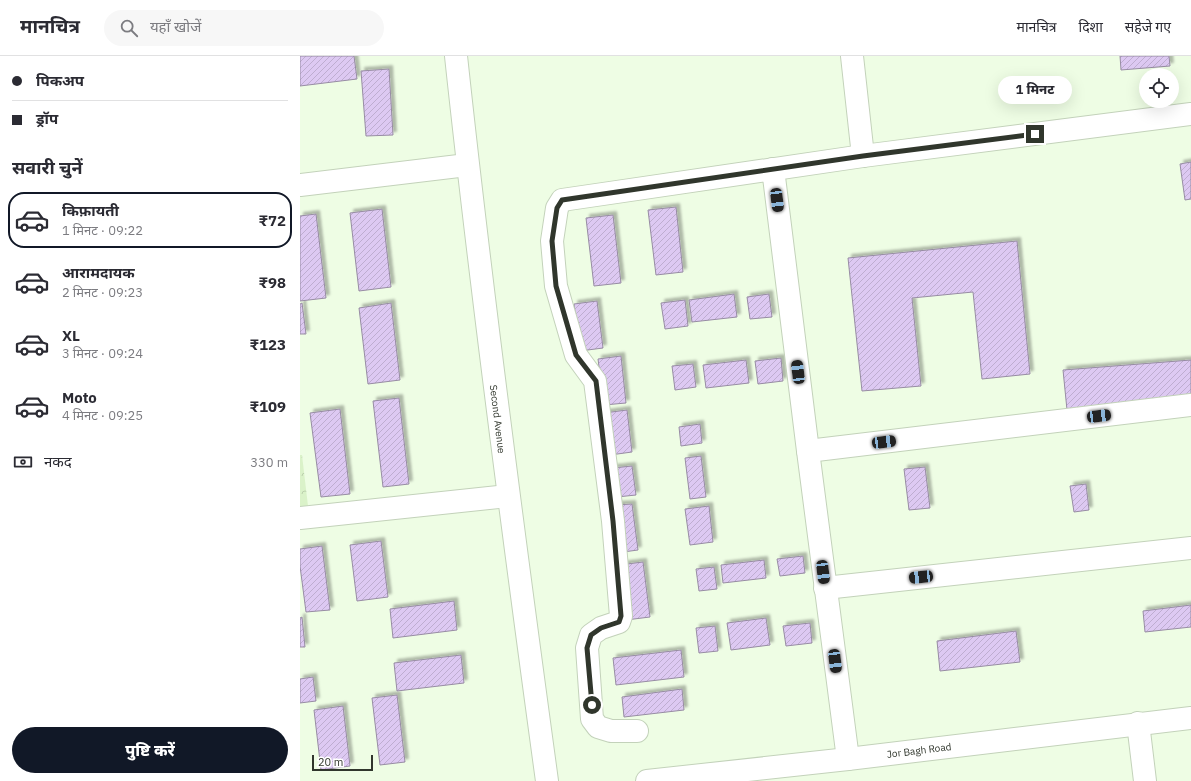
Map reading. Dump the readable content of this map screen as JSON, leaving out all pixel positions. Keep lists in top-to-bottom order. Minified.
{"streets":{"street":["Second Avenue","Jor Bagh Road"]},"scale_bar":"20 m","page":{"header":"मानचित्र","search":"यहाँ खोजें","nav":["मानचित्र","दिशा","सहेजे गए"],"banner":["पिकअप","ड्रॉप"],"bubble":"1 मिनट","heading":"सवारी चुनें","list":[{"name":"किफ़ायती","note":"1 मिनट · 09:22","value":"₹72"},{"name":"आरामदायक","note":"2 मिनट · 09:23","value":"₹98"},{"name":"XL","note":"3 मिनट · 09:24","value":"₹123"},{"name":"Moto","note":"4 मिनट · 09:25","value":"₹109"}],"pay":["नकद","330 m"],"buttons":"पुष्टि करें","scale":"20 m"}}
